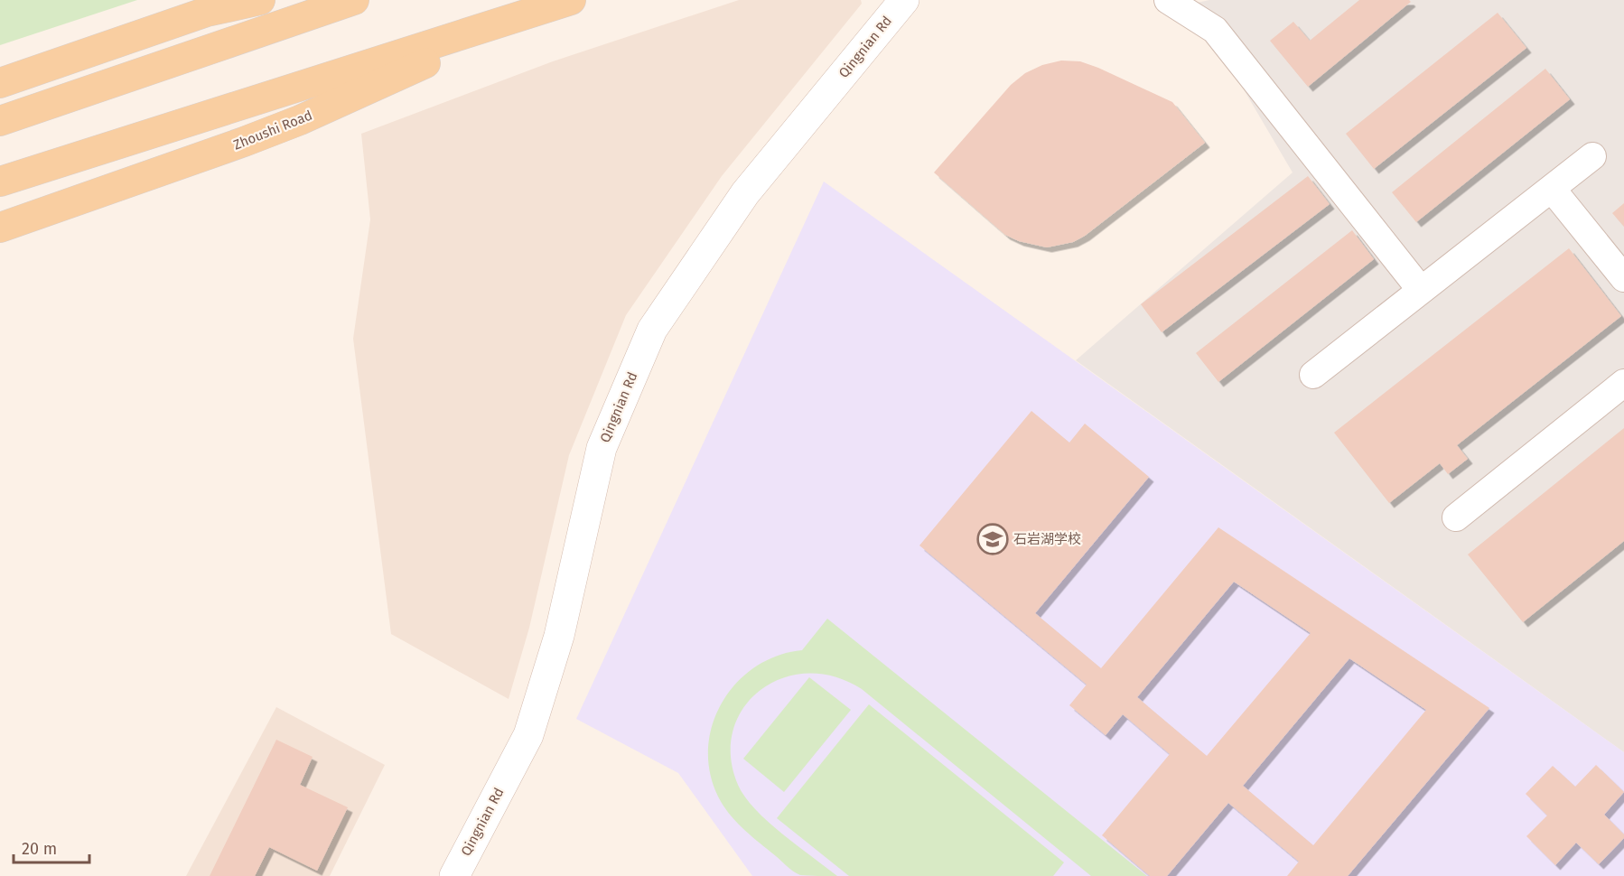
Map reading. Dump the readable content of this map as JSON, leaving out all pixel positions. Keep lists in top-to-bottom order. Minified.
{"streets":{"main road":["Zhoushi Road"],"street":["Qingnian Rd"]},"places":{"school or university":["石岩湖学校"]},"scale_bar":"20 m"}
